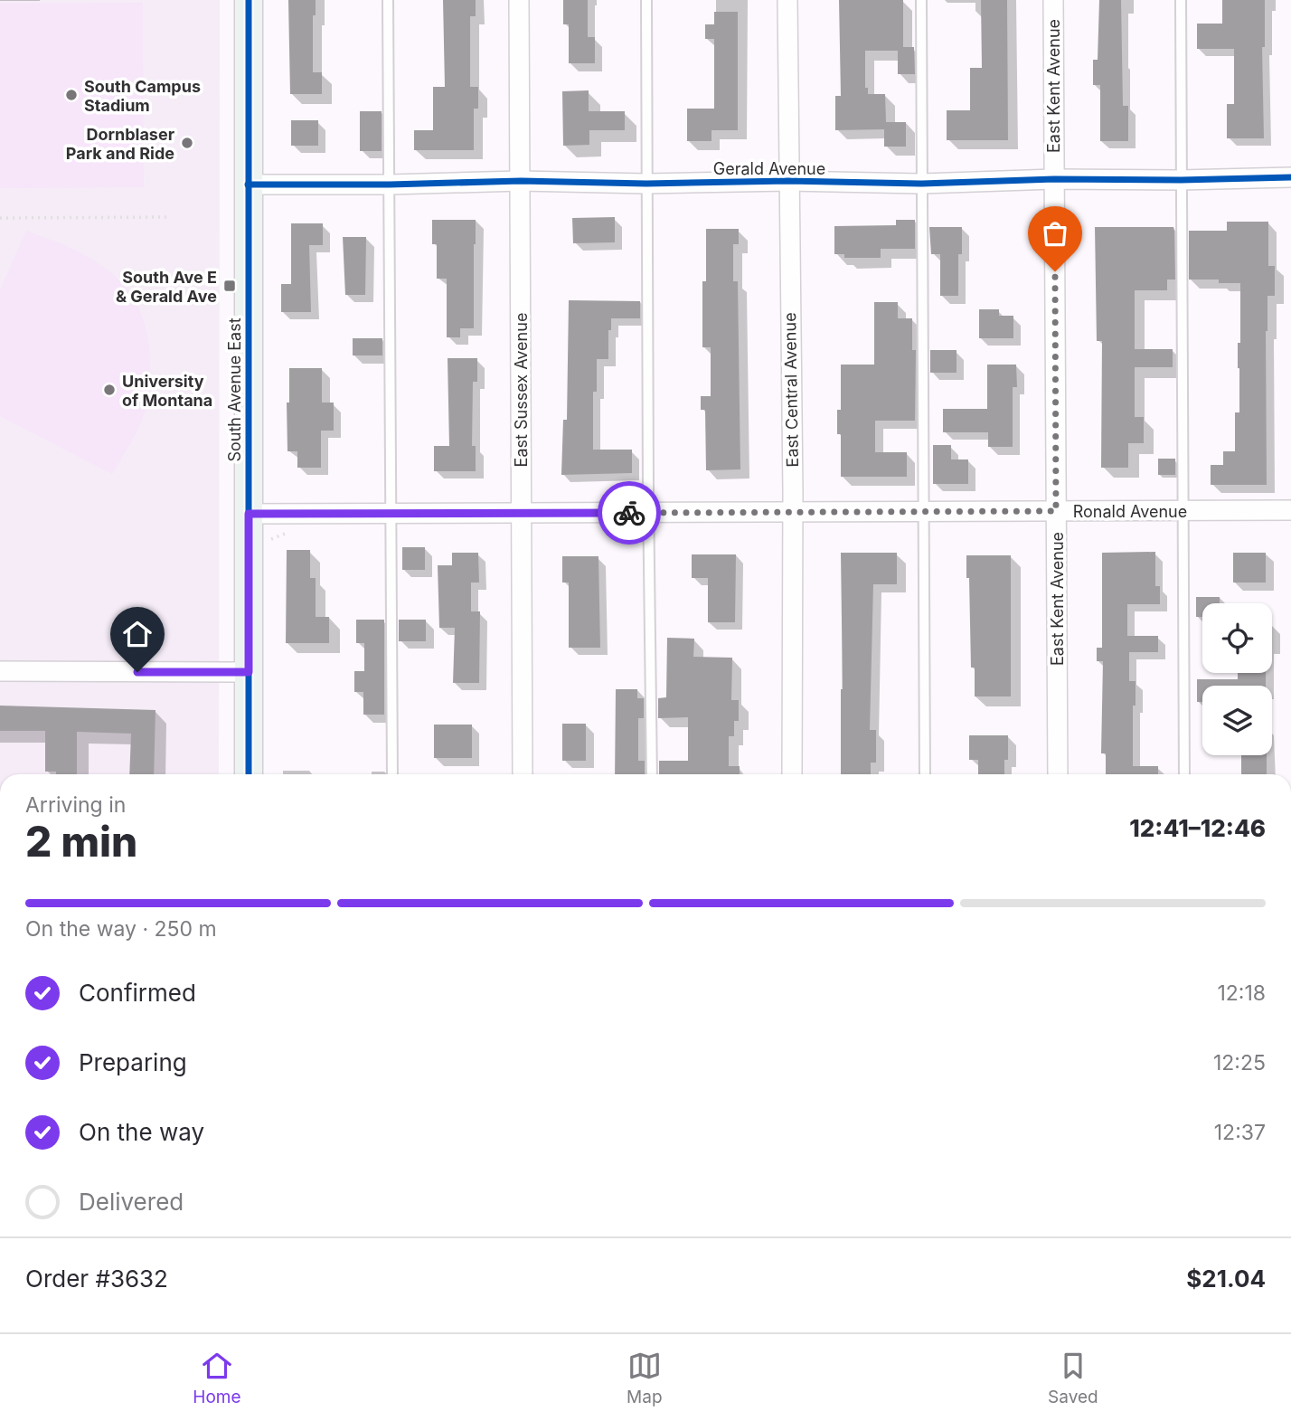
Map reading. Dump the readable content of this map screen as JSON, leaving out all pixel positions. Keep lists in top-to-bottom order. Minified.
{"streets":{"street":["East Kent Avenue","Gerald Avenue","South Avenue East","East Sussex Avenue","East Central Avenue","Ronald Avenue"]},"crossings":[["East Kent Avenue","Gerald Avenue"],["East Kent Avenue","Ronald Avenue"],["Gerald Avenue","South Avenue East"],["Gerald Avenue","East Sussex Avenue"],["Gerald Avenue","East Central Avenue"],["South Avenue East","Ronald Avenue"],["East Sussex Avenue","Ronald Avenue"],["East Central Avenue","Ronald Avenue"]],"places":{"other":["South Campus Stadium","Dornblaser Park and Ride","University of Montana"],"transit":["South Ave E & Gerald Ave"]},"page":{"heading":["2 min","Arriving in","12:41–12:46"],"panel":["Order #3632","$21.04"],"bar":"On the way · 250 m","list":[["Confirmed","12:18"],["Preparing","12:25"],["On the way","12:37"],"Delivered"],"tabs":["Home","Map","Saved"]}}
